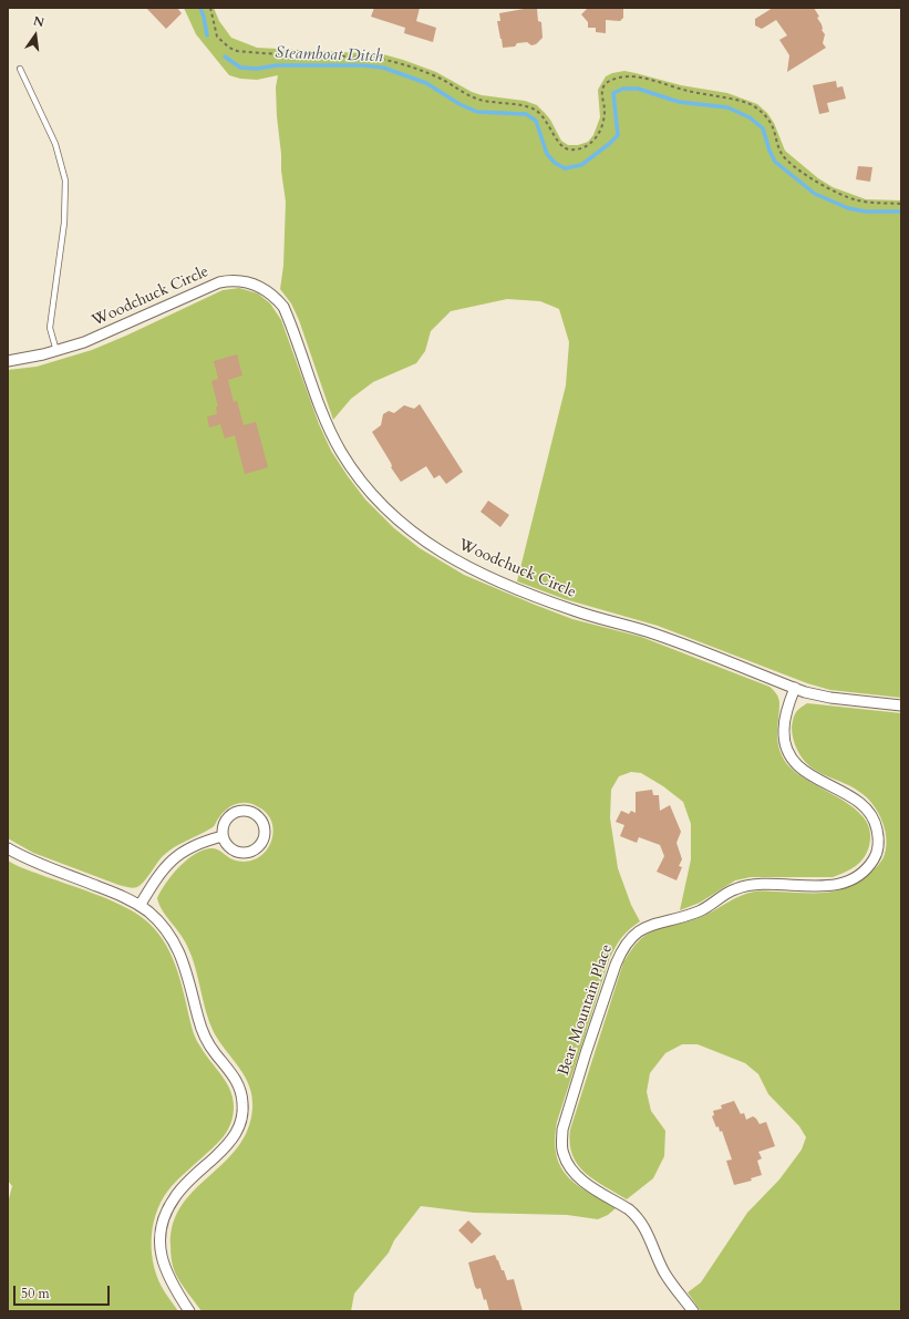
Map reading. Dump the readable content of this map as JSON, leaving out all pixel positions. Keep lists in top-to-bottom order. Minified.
{"streets":{"street":["Woodchuck Circle","Bear Mountain Place"]},"crossings":[["Woodchuck Circle","Bear Mountain Place"]],"water":["Steamboat Ditch"],"scale_bar":"50 m","north":"top"}
